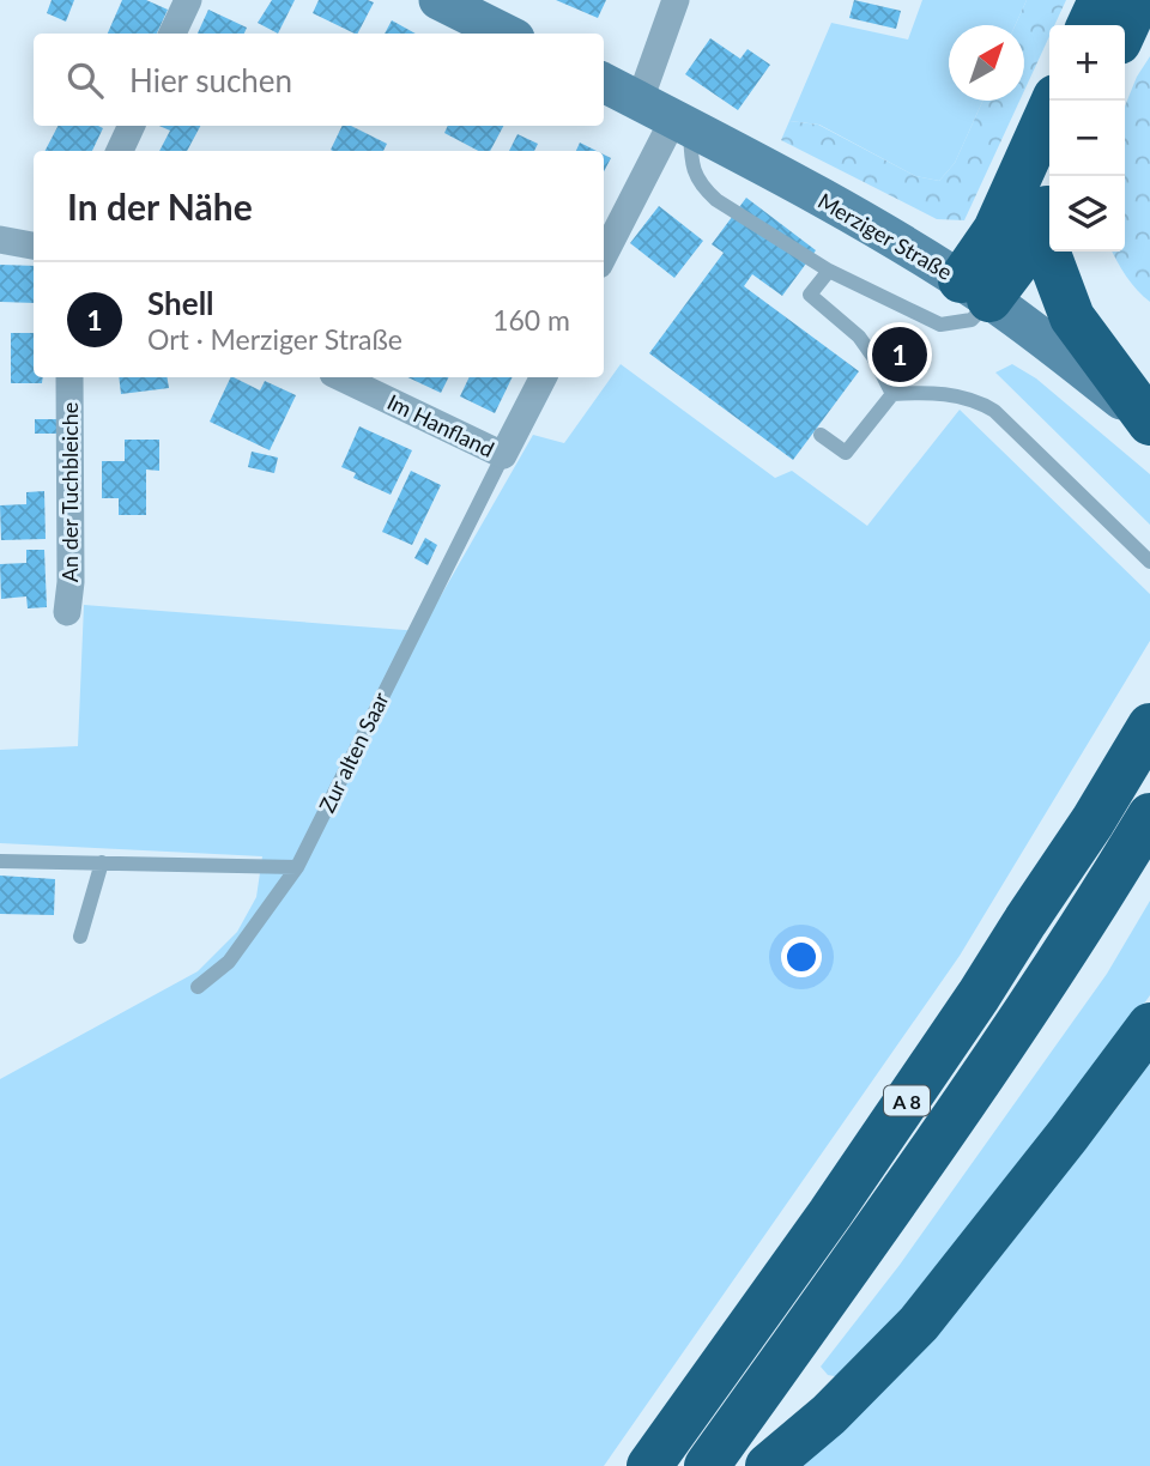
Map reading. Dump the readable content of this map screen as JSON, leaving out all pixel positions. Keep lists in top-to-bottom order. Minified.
{"streets":{"highway":["A 8"],"main road":["Merziger Straße"],"street":["Im Hanfland","An der Tuchbleiche","Zur alten Saar"]},"crossings":[["Im Hanfland","Zur alten Saar"]],"north":"top right","page":{"map_buttons":["+","−"],"search":"Hier suchen","heading":"In der Nähe","list":[{"mark":"1","name":"Shell","note":"Ort · Merziger Straße","value":"160 m"}],"pins":"1"}}
